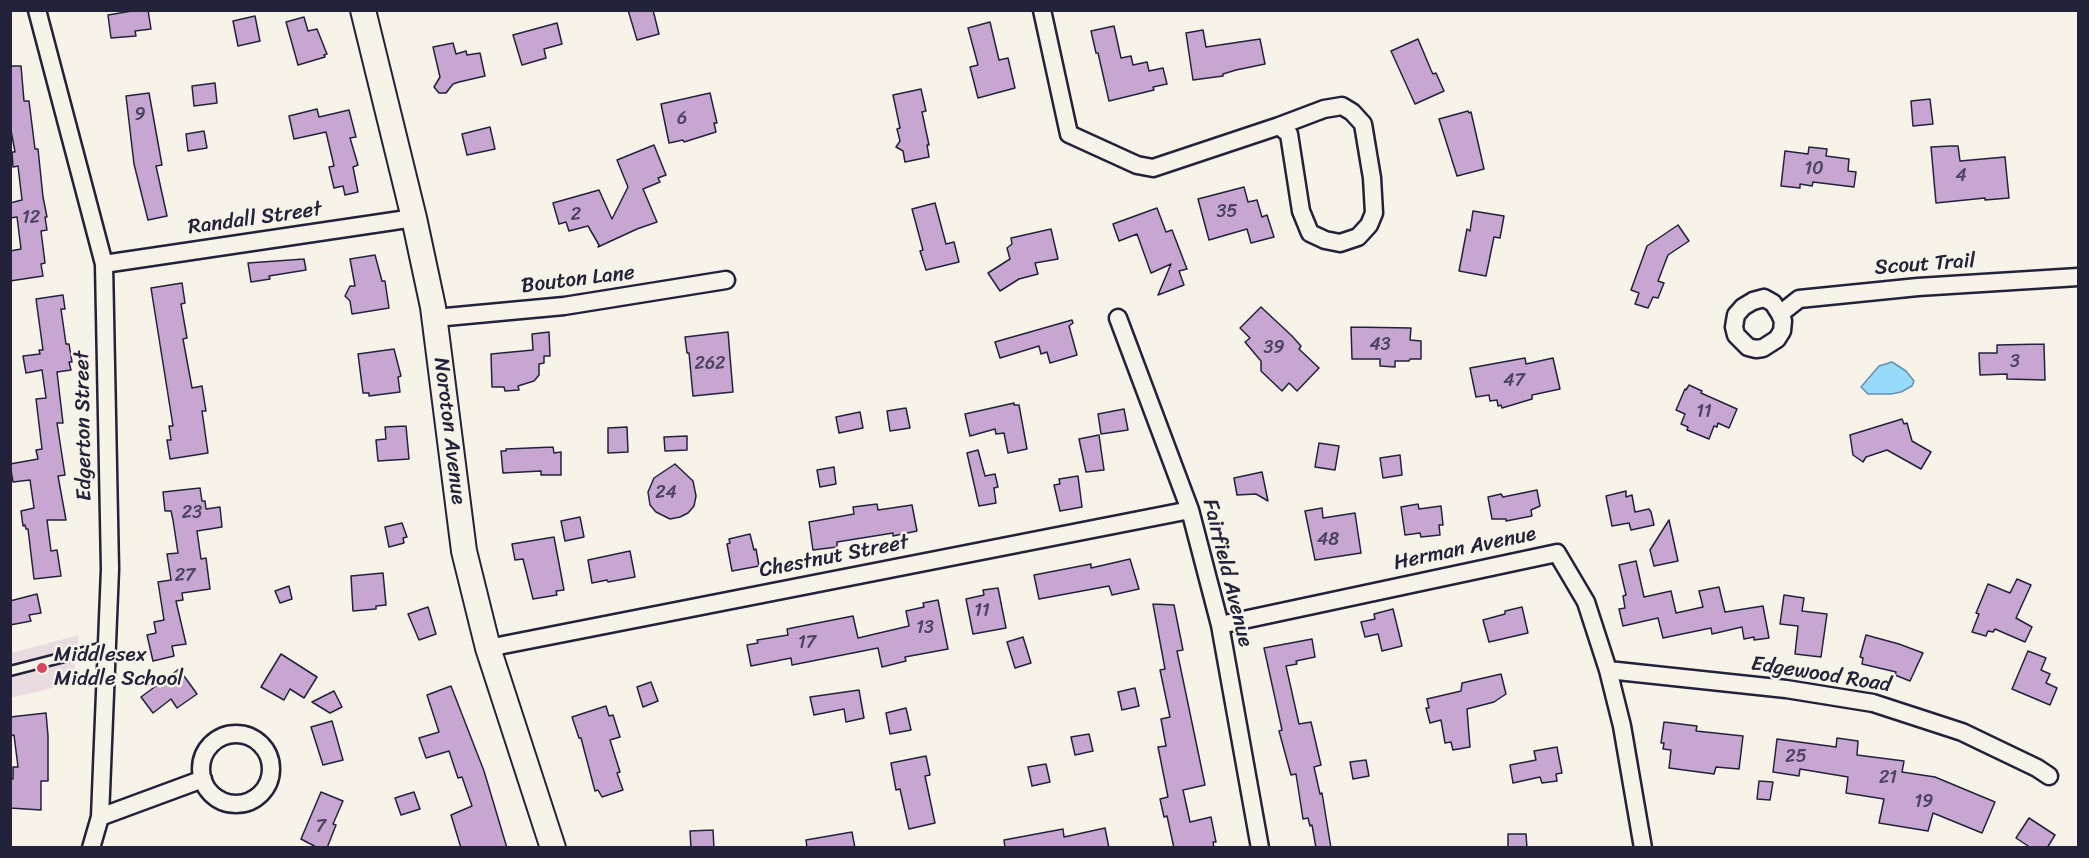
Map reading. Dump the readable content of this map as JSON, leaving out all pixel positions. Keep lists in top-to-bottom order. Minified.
{"streets":{"main road":["Noroton Avenue"],"street":["Randall Street","Scout Trail","Bouton Lane","Edgerton Street","Herman Avenue","Chestnut Street","Fairfield Avenue","Edgewood Road"]},"crossings":[["Randall Street","Edgerton Street"],["Randall Street","Noroton Avenue"],["Bouton Lane","Noroton Avenue"],["Noroton Avenue","Chestnut Street"],["Herman Avenue","Fairfield Avenue"],["Herman Avenue","Edgewood Road"],["Chestnut Street","Fairfield Avenue"]],"places":["Middlesex Middle School"],"house_numbers":["9","6","10","4","35","2","12","43","39","3","262","47","11","24","23","48","27","11","13","17","25","21","19","7"]}
